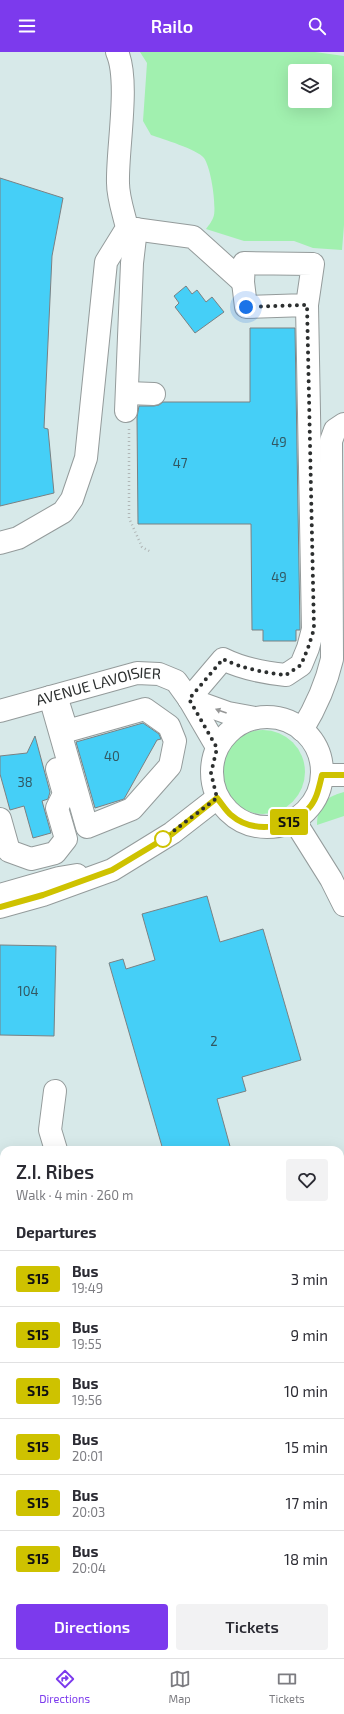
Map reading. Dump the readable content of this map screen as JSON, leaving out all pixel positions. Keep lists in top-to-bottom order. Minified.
{"streets":{"main road":["AVENUE LAVOISIER"]},"lines":["bus line S15"],"house_numbers":["49","47","49","40","38","104","2"],"page":{"header":"Railo","on_map":"S15","heading":[["Z.I. Ribes","Walk · 4 min · 260 m"],"Departures"],"list":[{"mark":"S15","name":"Bus","note":"19:49","value":"3 min"},{"mark":"S15","name":"Bus","note":"19:55","value":"9 min"},{"mark":"S15","name":"Bus","note":"19:56","value":"10 min"},{"mark":"S15","name":"Bus","note":"20:01","value":"15 min"},{"mark":"S15","name":"Bus","note":"20:03","value":"17 min"},{"mark":"S15","name":"Bus","note":"20:04","value":"18 min"}],"buttons":["Directions","Tickets"],"tabs":["Directions","Map","Tickets"]}}
